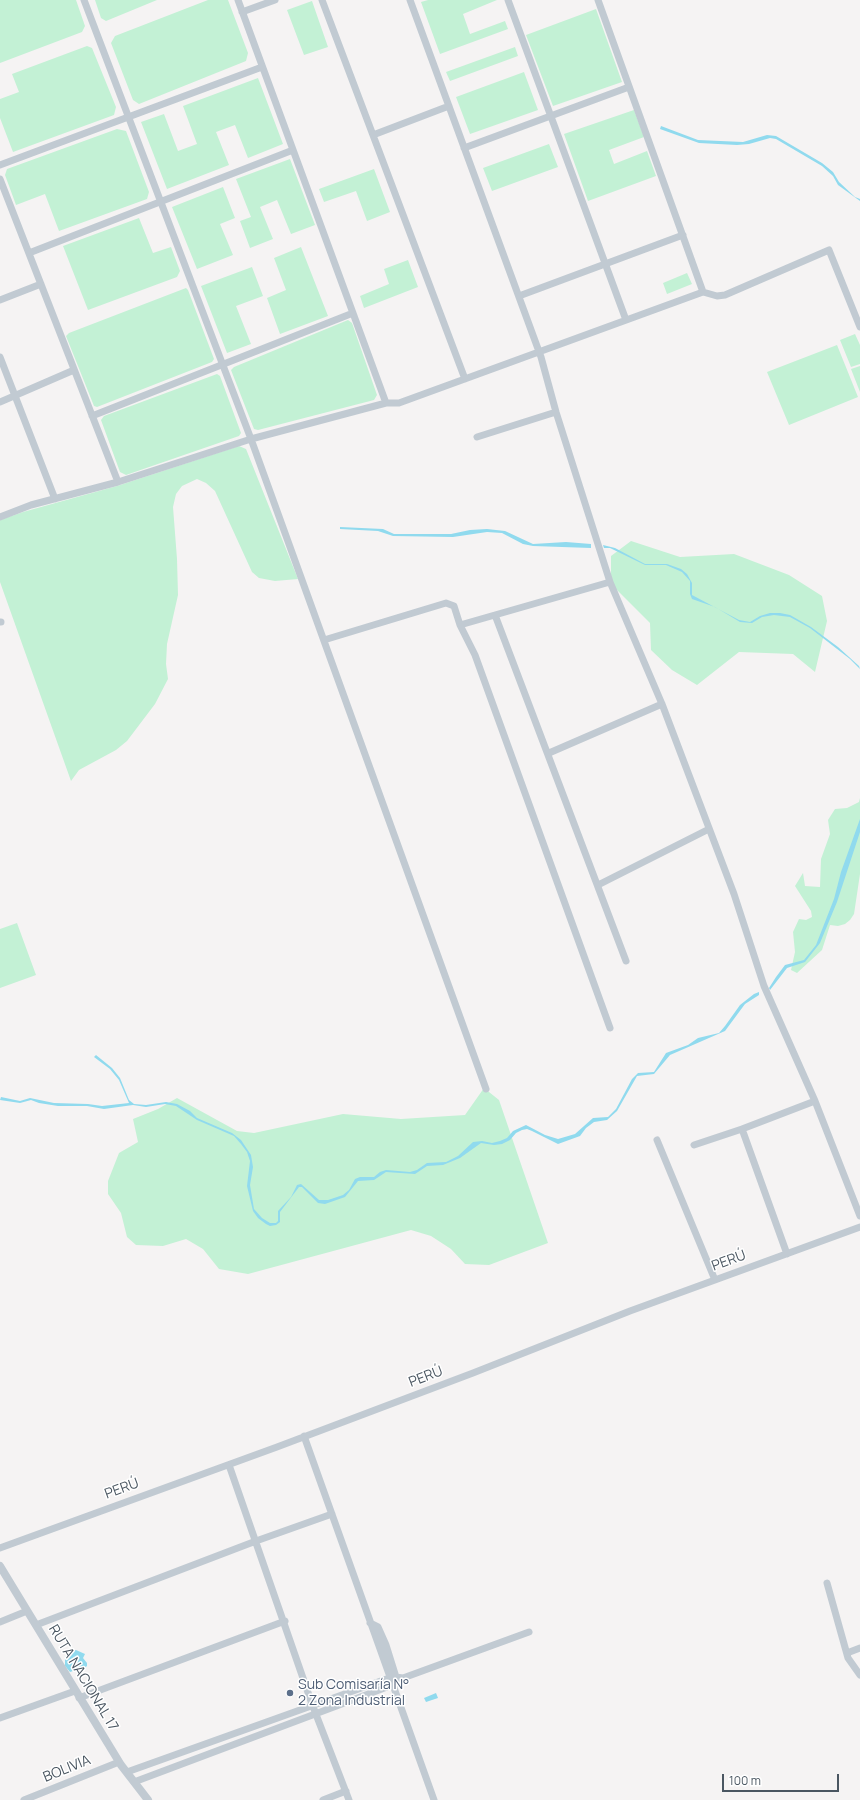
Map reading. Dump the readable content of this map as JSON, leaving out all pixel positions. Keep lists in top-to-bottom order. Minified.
{"streets":{"street":["PERÚ","RUTA NACIONAL 17","BOLIVIA"]},"crossings":[["RUTA NACIONAL 17","BOLIVIA"]],"places":["Sub Comisaría N° 2 Zona Industrial"],"scale_bar":"100 m"}
